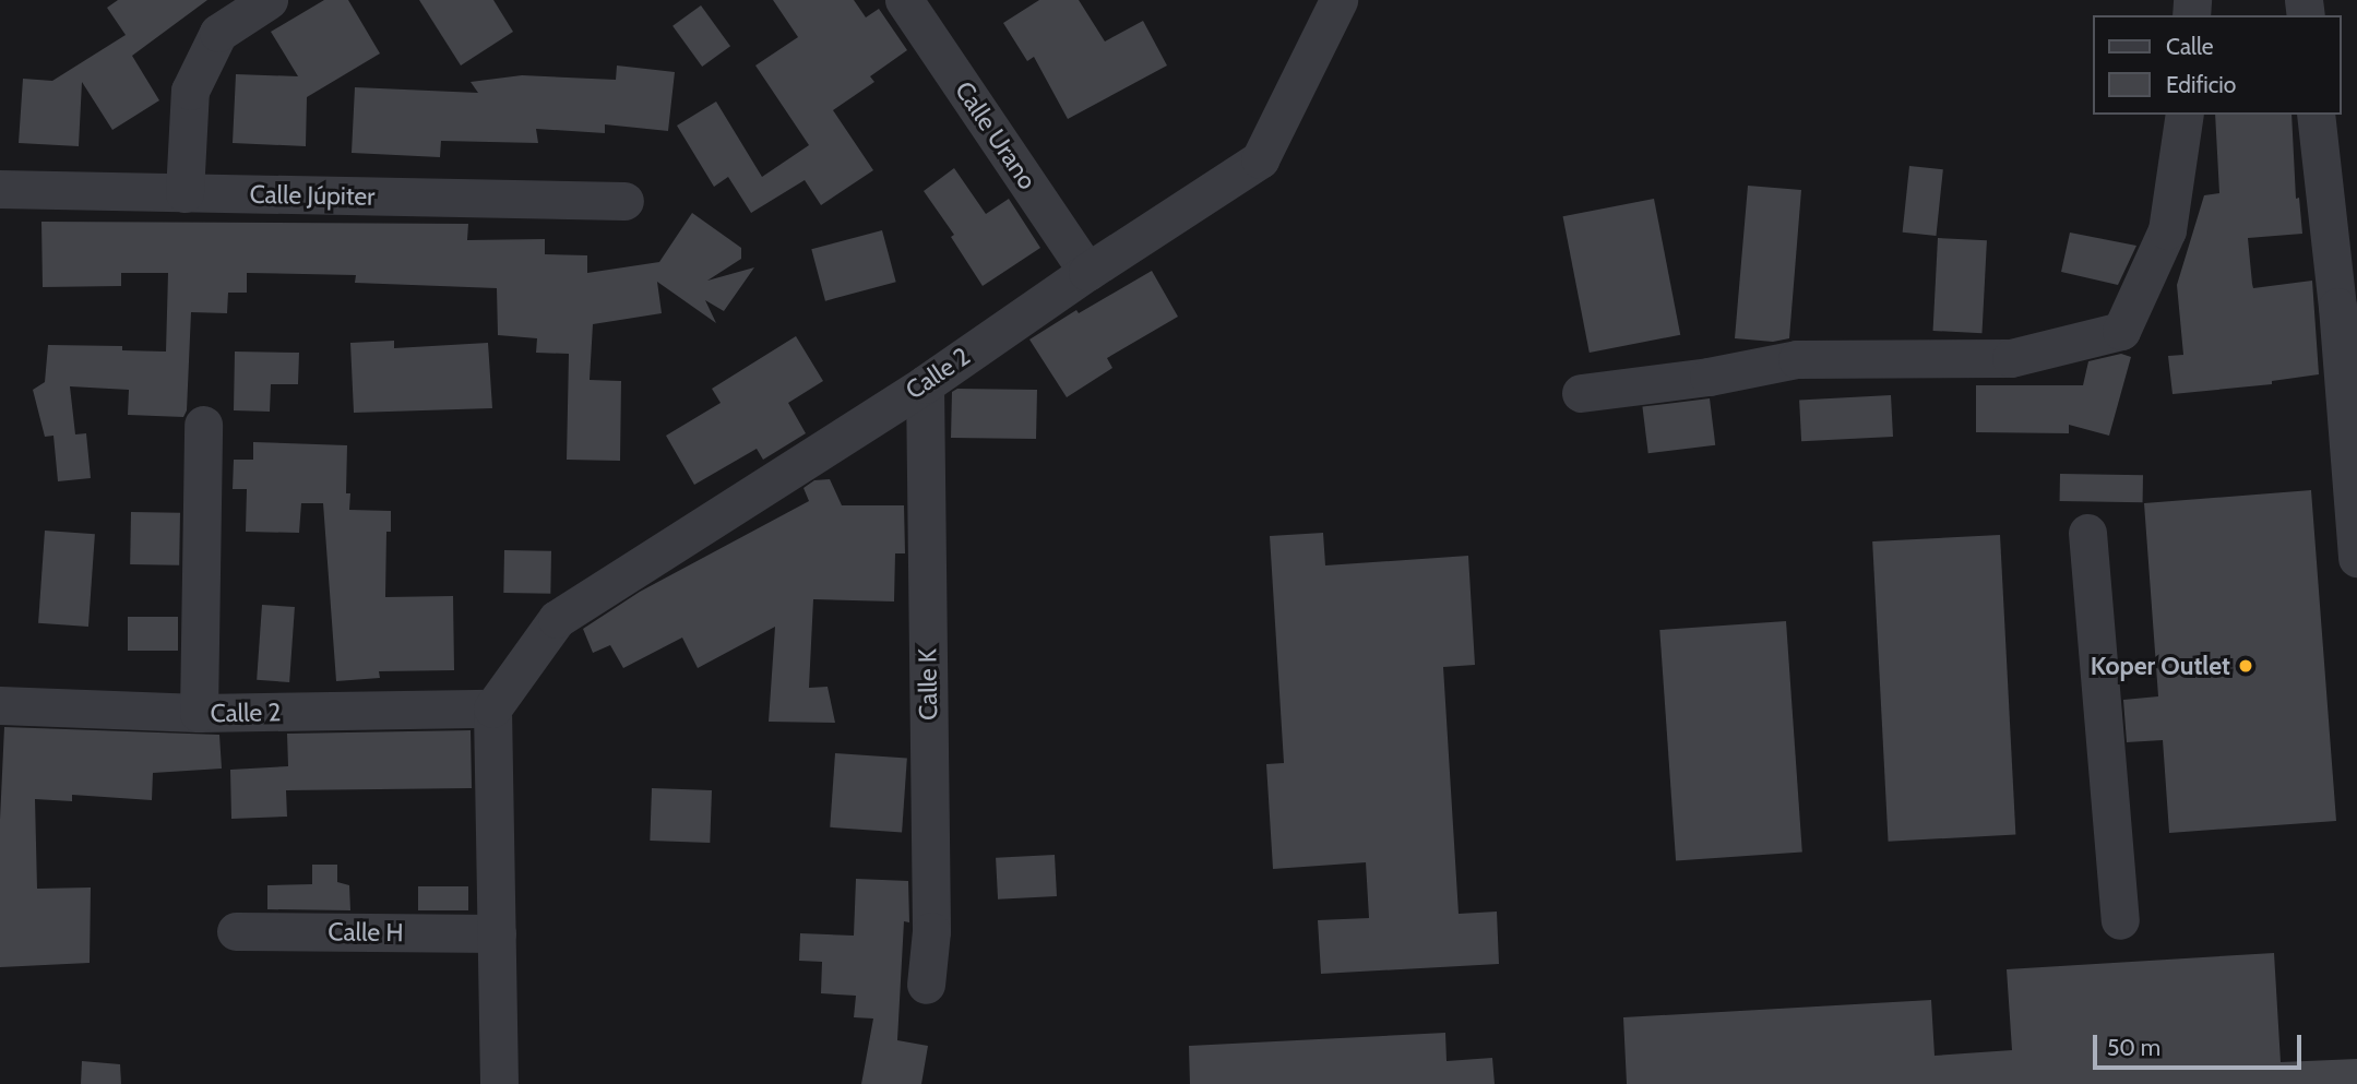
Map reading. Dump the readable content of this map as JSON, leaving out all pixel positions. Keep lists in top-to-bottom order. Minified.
{"streets":{"street":["Calle Urano","Calle Júpiter","Calle 2","Calle K","Calle H"]},"crossings":[["Calle Urano","Calle 2"],["Calle 2","Calle K"]],"places":["Koper Outlet"],"legend":["Calle","Edificio"],"scale_bar":"50 m"}
